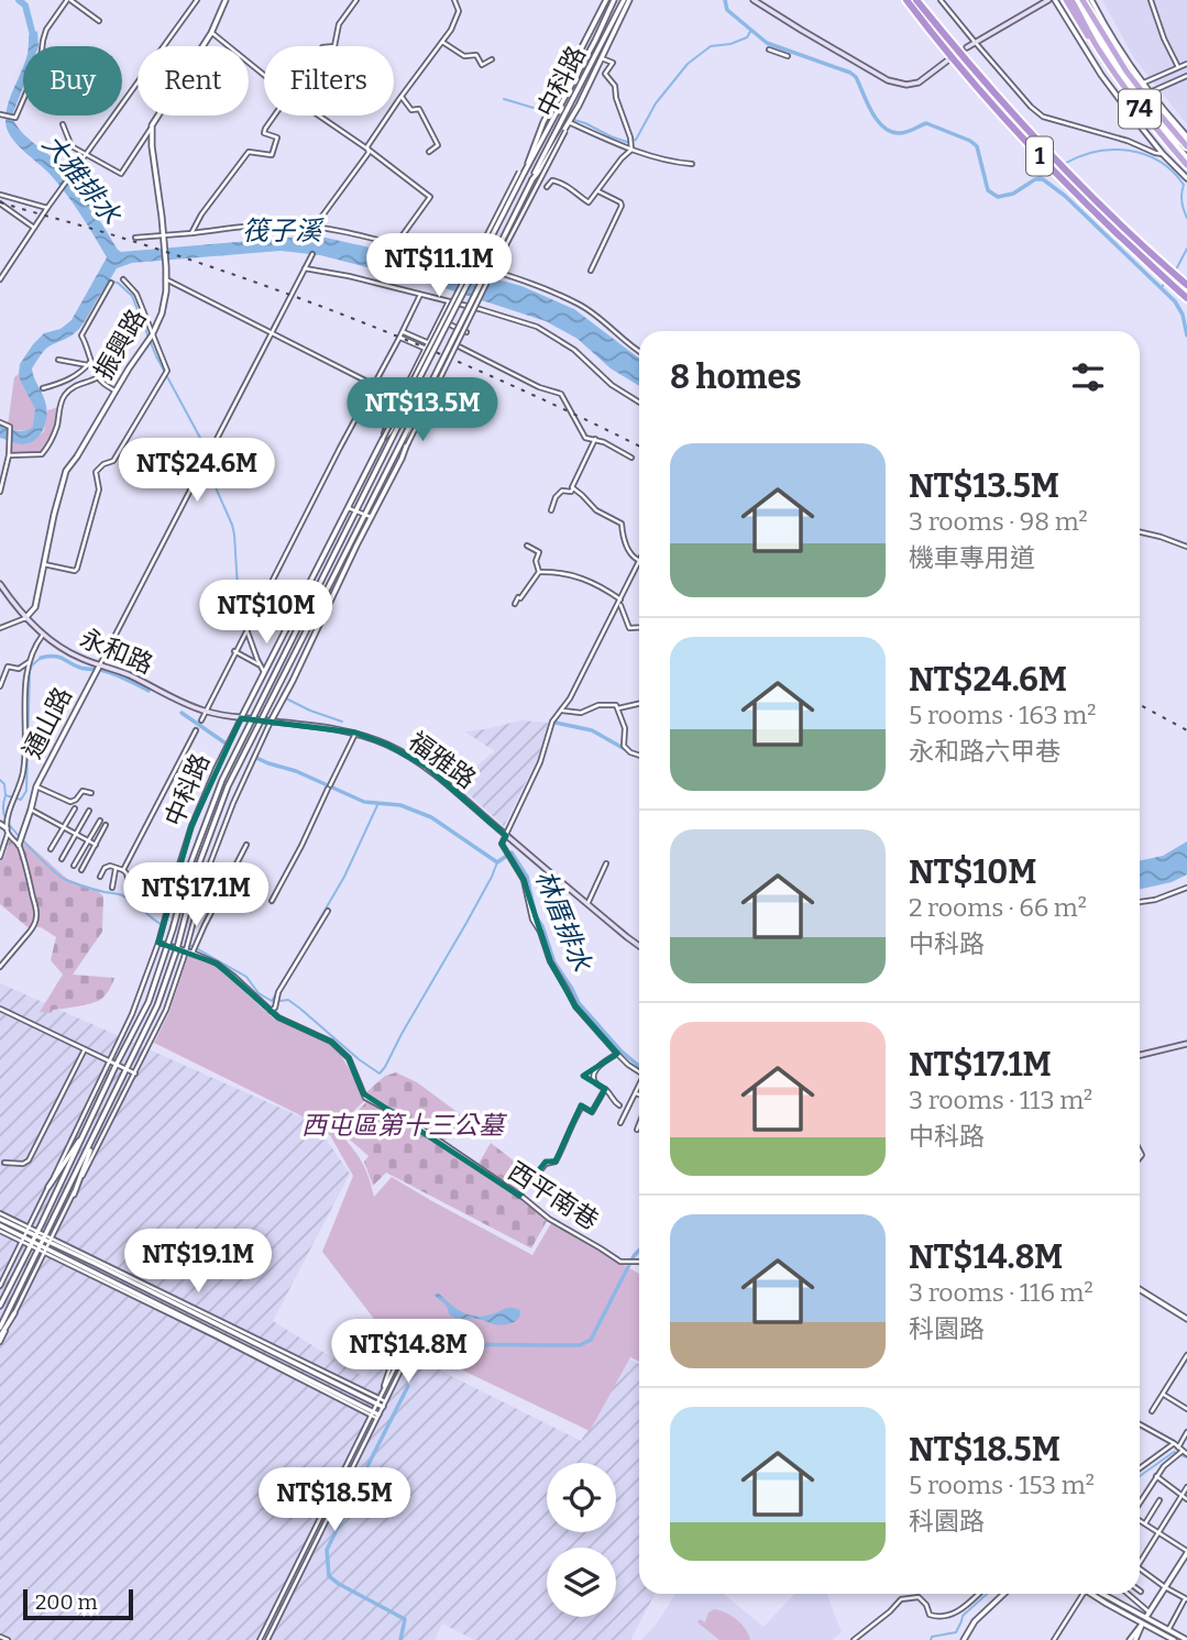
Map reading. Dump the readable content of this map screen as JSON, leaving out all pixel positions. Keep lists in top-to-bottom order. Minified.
{"streets":{"highway":["74","1"],"main road":["永和路","福雅路"],"street":["中科路","振興路","通山路","西平南巷"]},"crossings":[["中科路","永和路"],["中科路","福雅路"],["振興路","永和路"],["永和路","通山路"],["永和路","福雅路"]],"water":["大雅排水","筏子溪","林厝排水"],"parks":["西屯區第十三公墓"],"scale_bar":"200 m","page":{"chip":["Buy","Rent","Filters"],"price":["NT$11.1M","NT$13.5M","NT$24.6M","NT$10M","NT$17.1M","NT$19.1M","NT$14.8M","NT$18.5M"],"heading":"8 homes","list":[{"name":"NT$13.5M","note":"3 rooms · 98 m² · 機車專用道"},{"name":"NT$24.6M","note":"5 rooms · 163 m² · 永和路六甲巷"},{"name":"NT$10M","note":"2 rooms · 66 m² · 中科路"},{"name":"NT$17.1M","note":"3 rooms · 113 m² · 中科路"},{"name":"NT$14.8M","note":"3 rooms · 116 m² · 科園路"},{"name":"NT$18.5M","note":"5 rooms · 153 m² · 科園路"}],"scale":"200 m"}}
